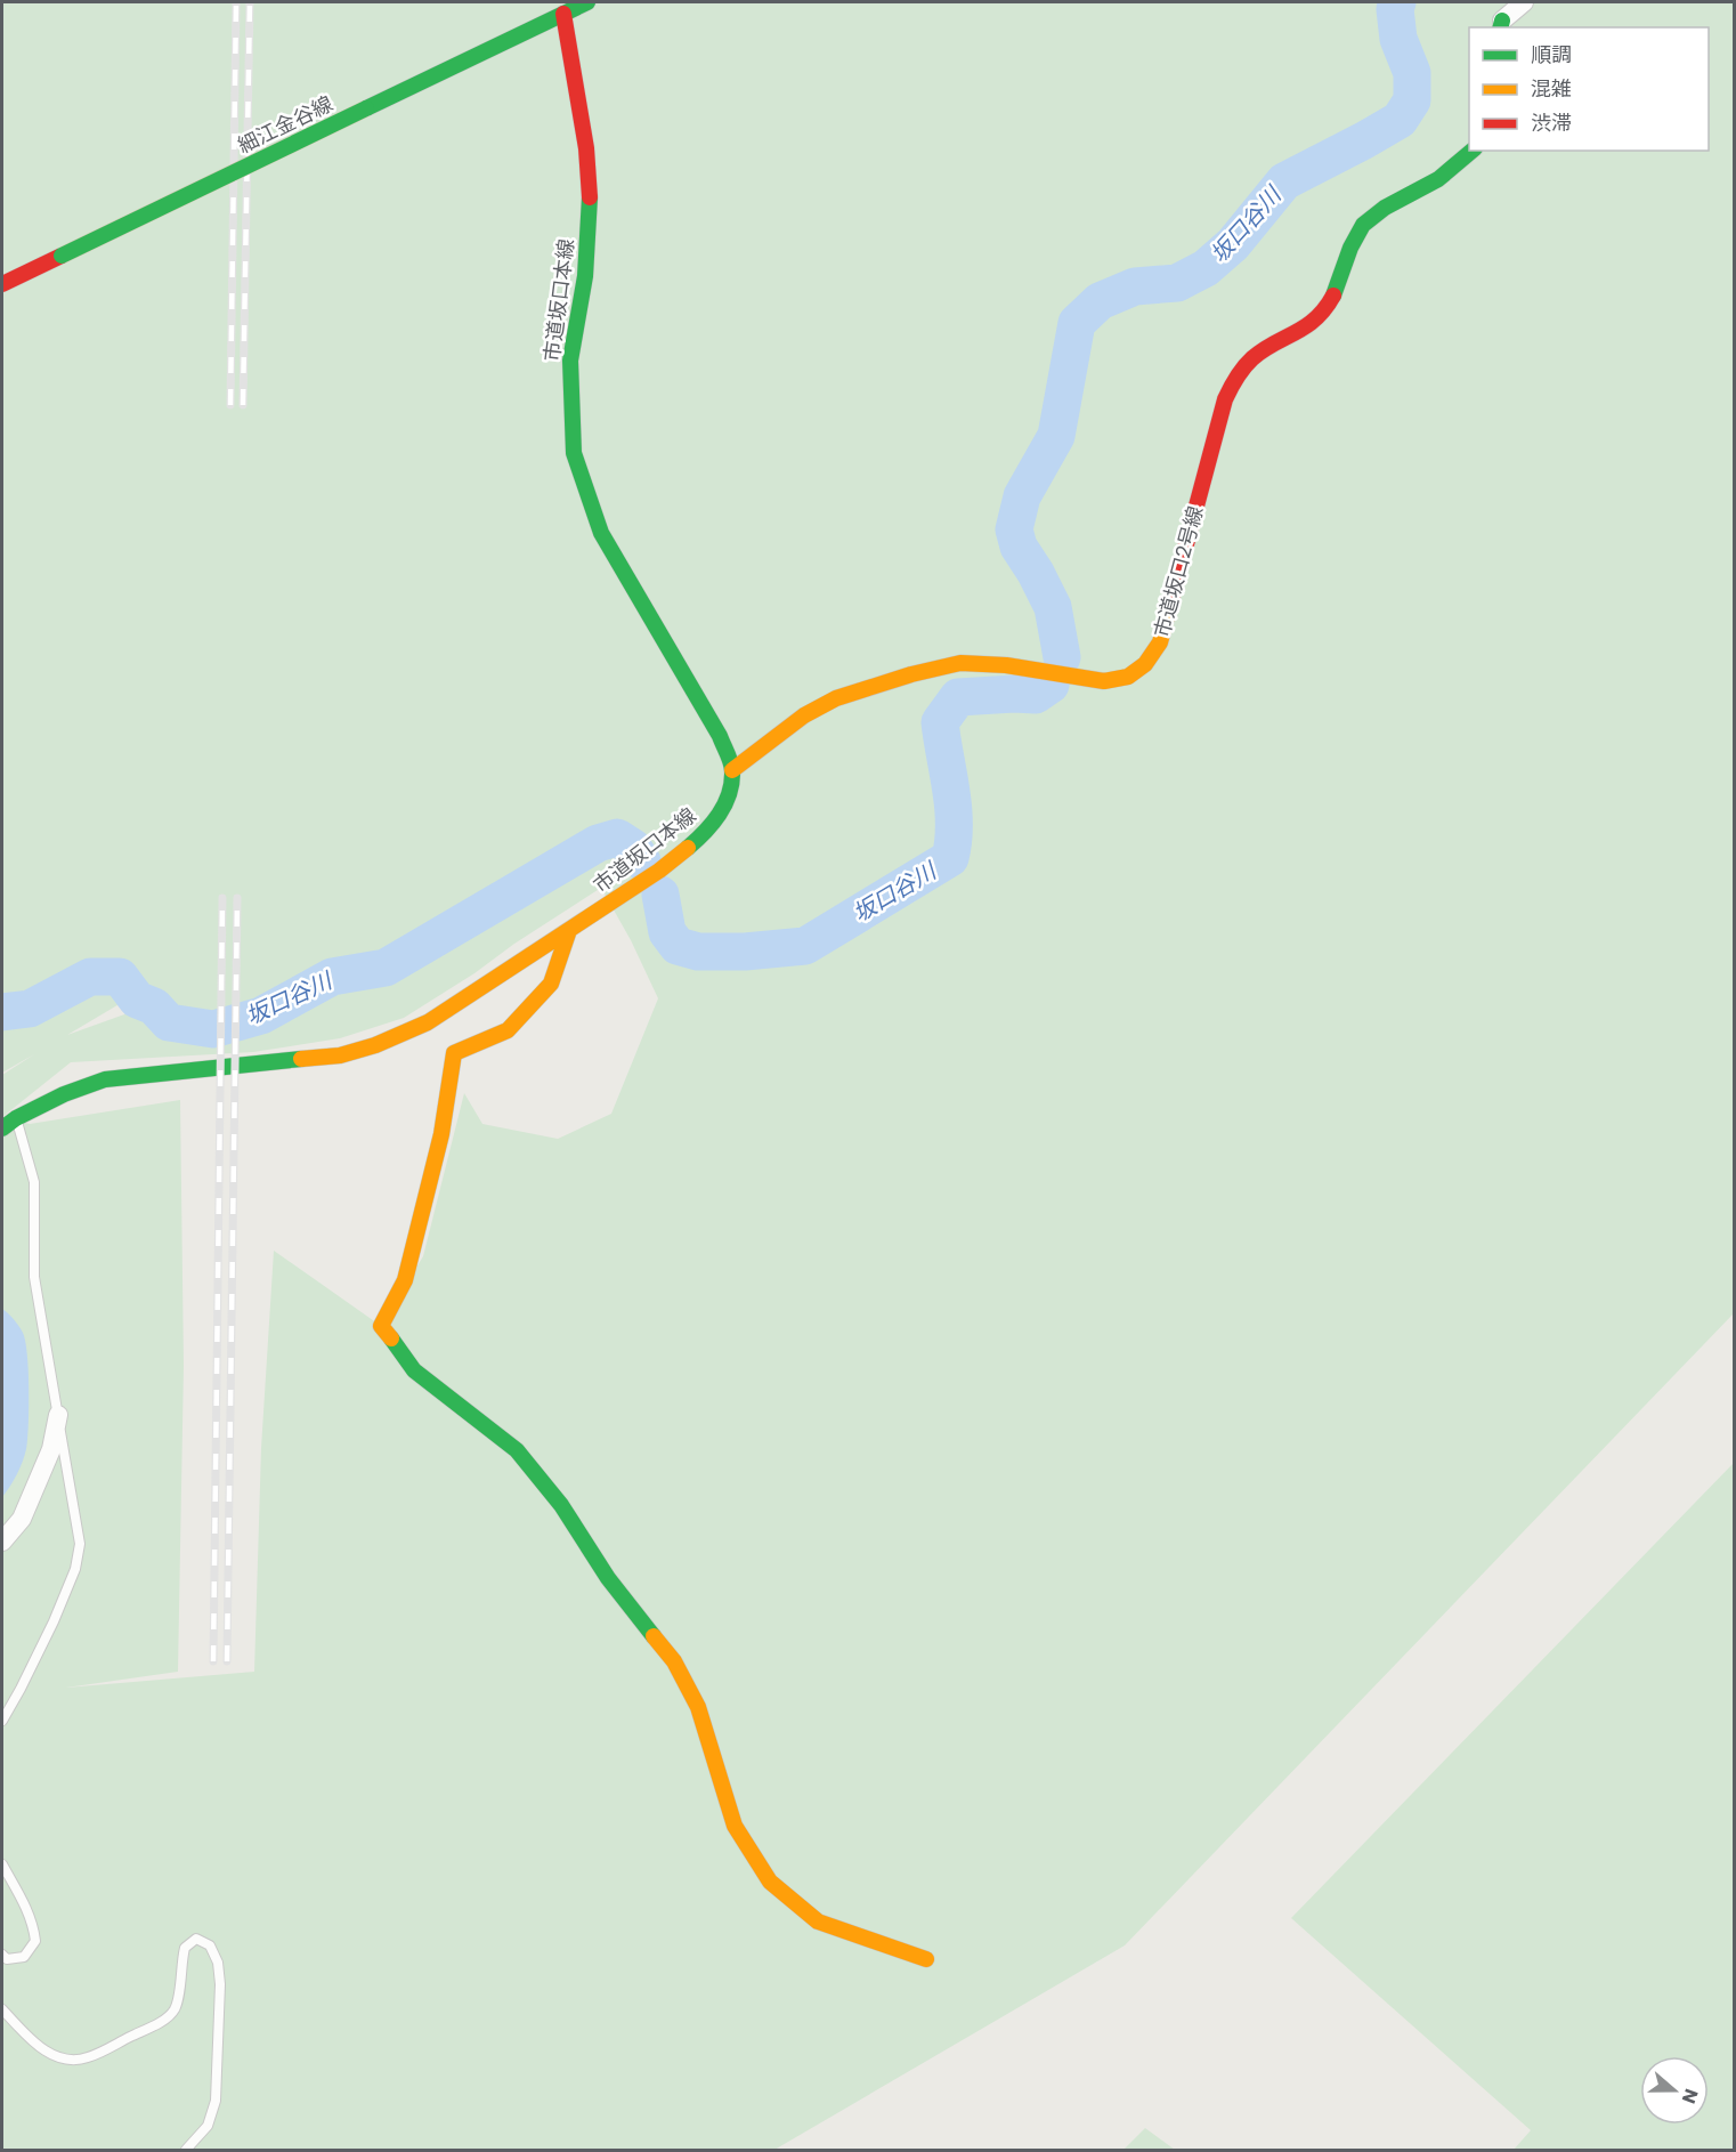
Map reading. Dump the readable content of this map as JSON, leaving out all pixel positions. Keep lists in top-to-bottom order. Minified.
{"streets":{"street":["細江金谷線","市道坂口本線","市道坂口2号線"]},"crossings":[["細江金谷線","市道坂口本線"],["市道坂口本線","市道坂口2号線"]],"water":["坂口谷川"],"legend":["順調","混雑","渋滞"],"north":"right"}
